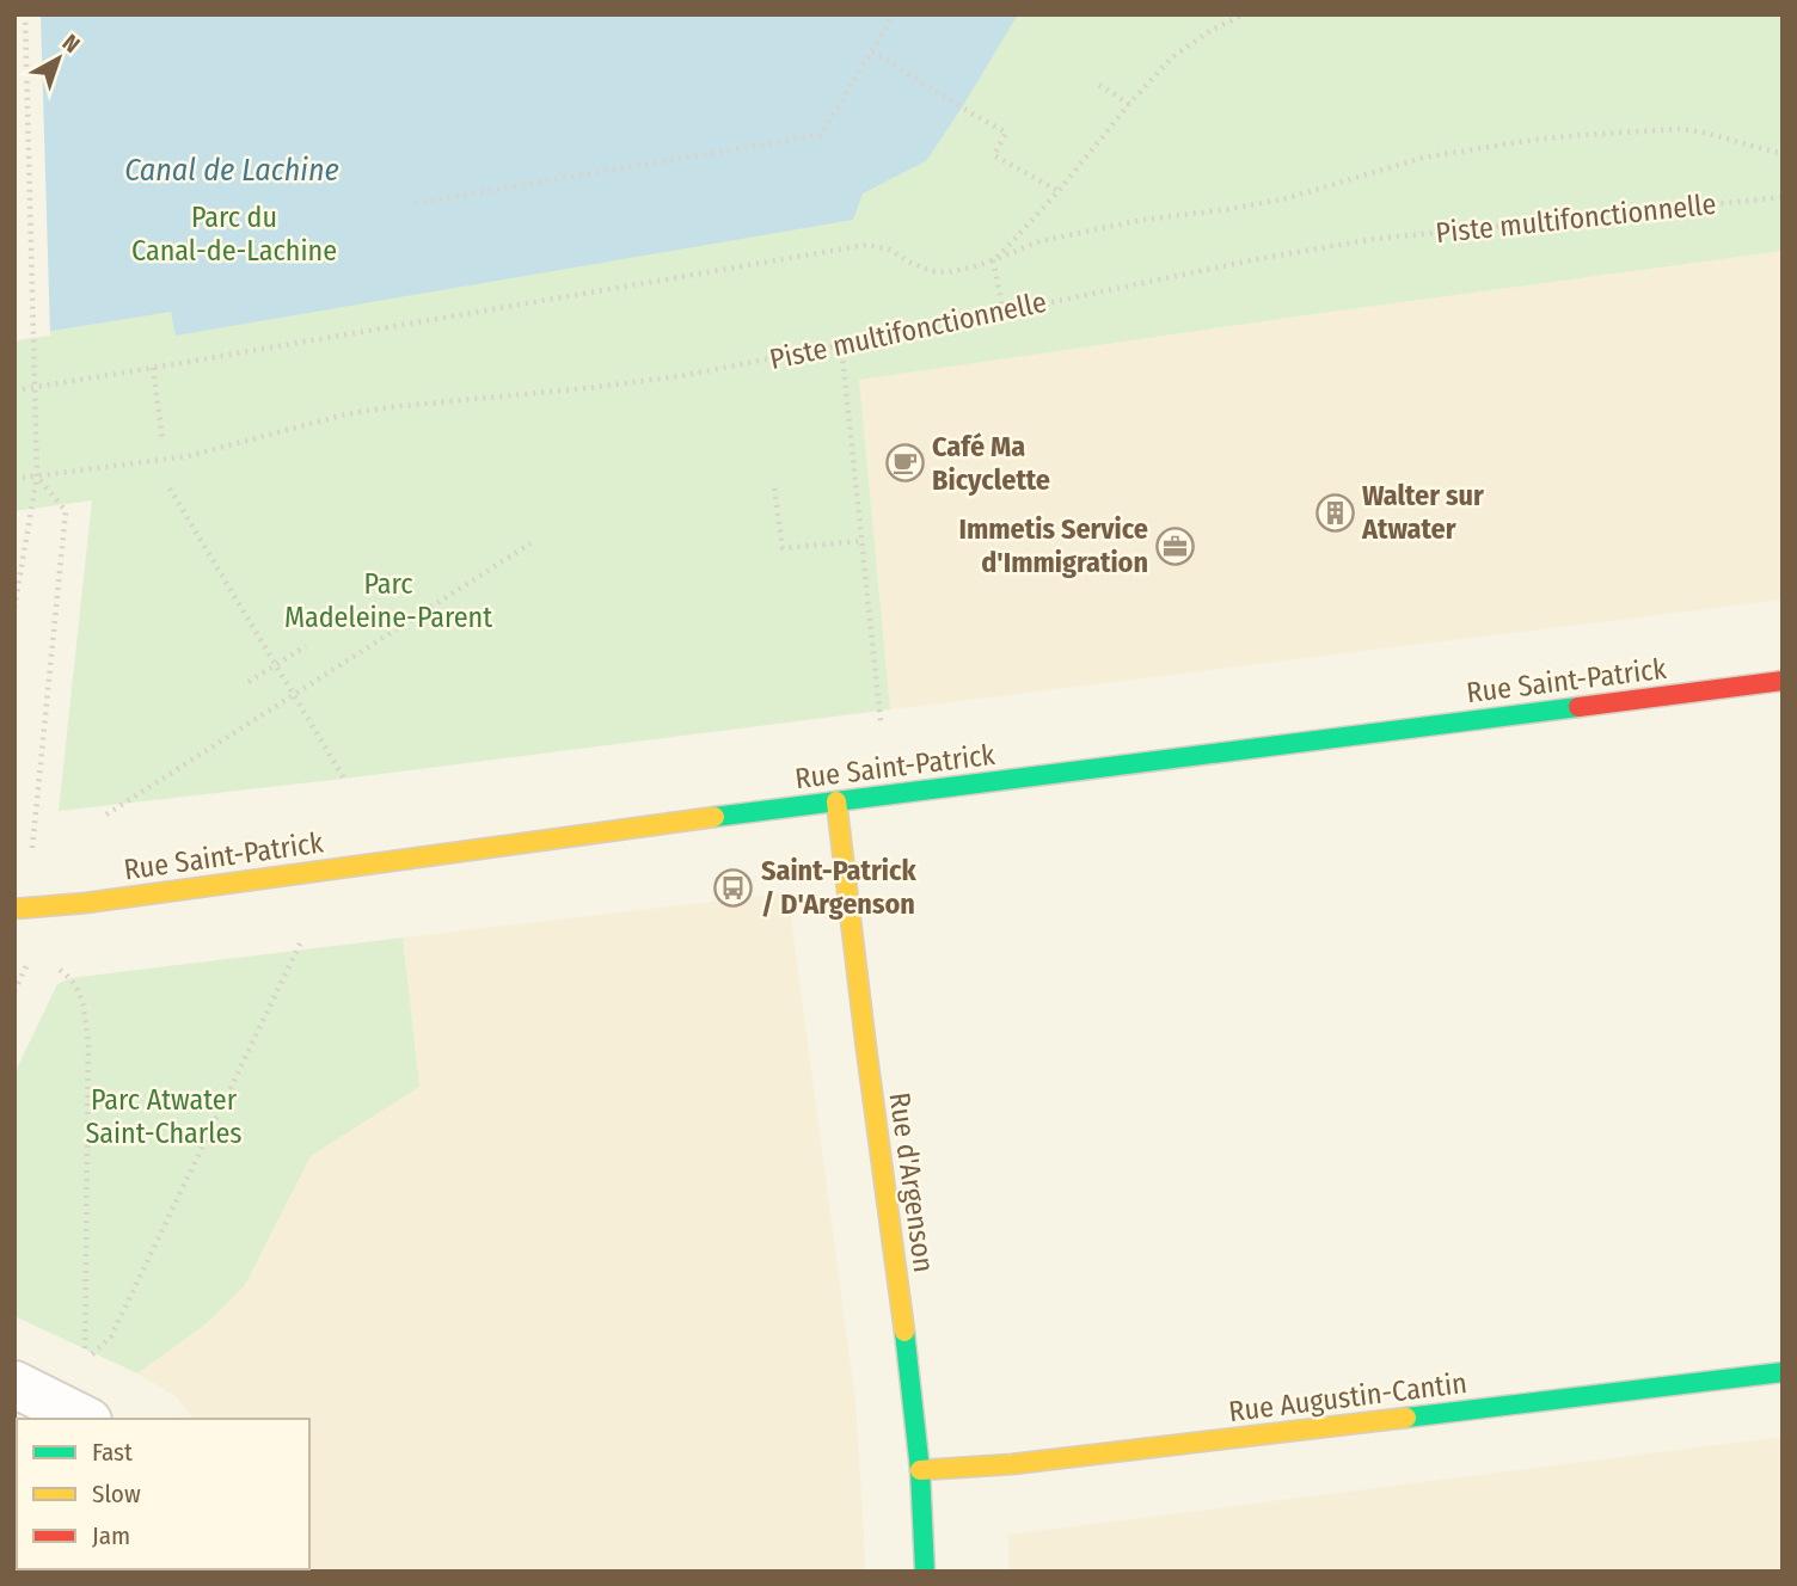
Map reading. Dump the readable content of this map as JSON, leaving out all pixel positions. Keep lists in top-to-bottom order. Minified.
{"streets":{"main road":["Rue Saint-Patrick","Rue d'Argenson","Rue Augustin-Cantin"],"path":["Piste multifonctionnelle"]},"crossings":[["Rue Saint-Patrick","Rue d'Argenson"],["Rue d'Argenson","Rue Augustin-Cantin"]],"water":["Canal de Lachine"],"parks":["Parc du Canal-de-Lachine","Parc Madeleine-Parent","Parc Atwater Saint-Charles"],"places":{"cafe":["Café Ma Bicyclette"],"building":["Walter sur Atwater"],"office":["Immetis Service d'Immigration"],"bus stop":["Saint-Patrick / D'Argenson"]},"legend":["Fast","Slow","Jam"],"north":"top right"}
